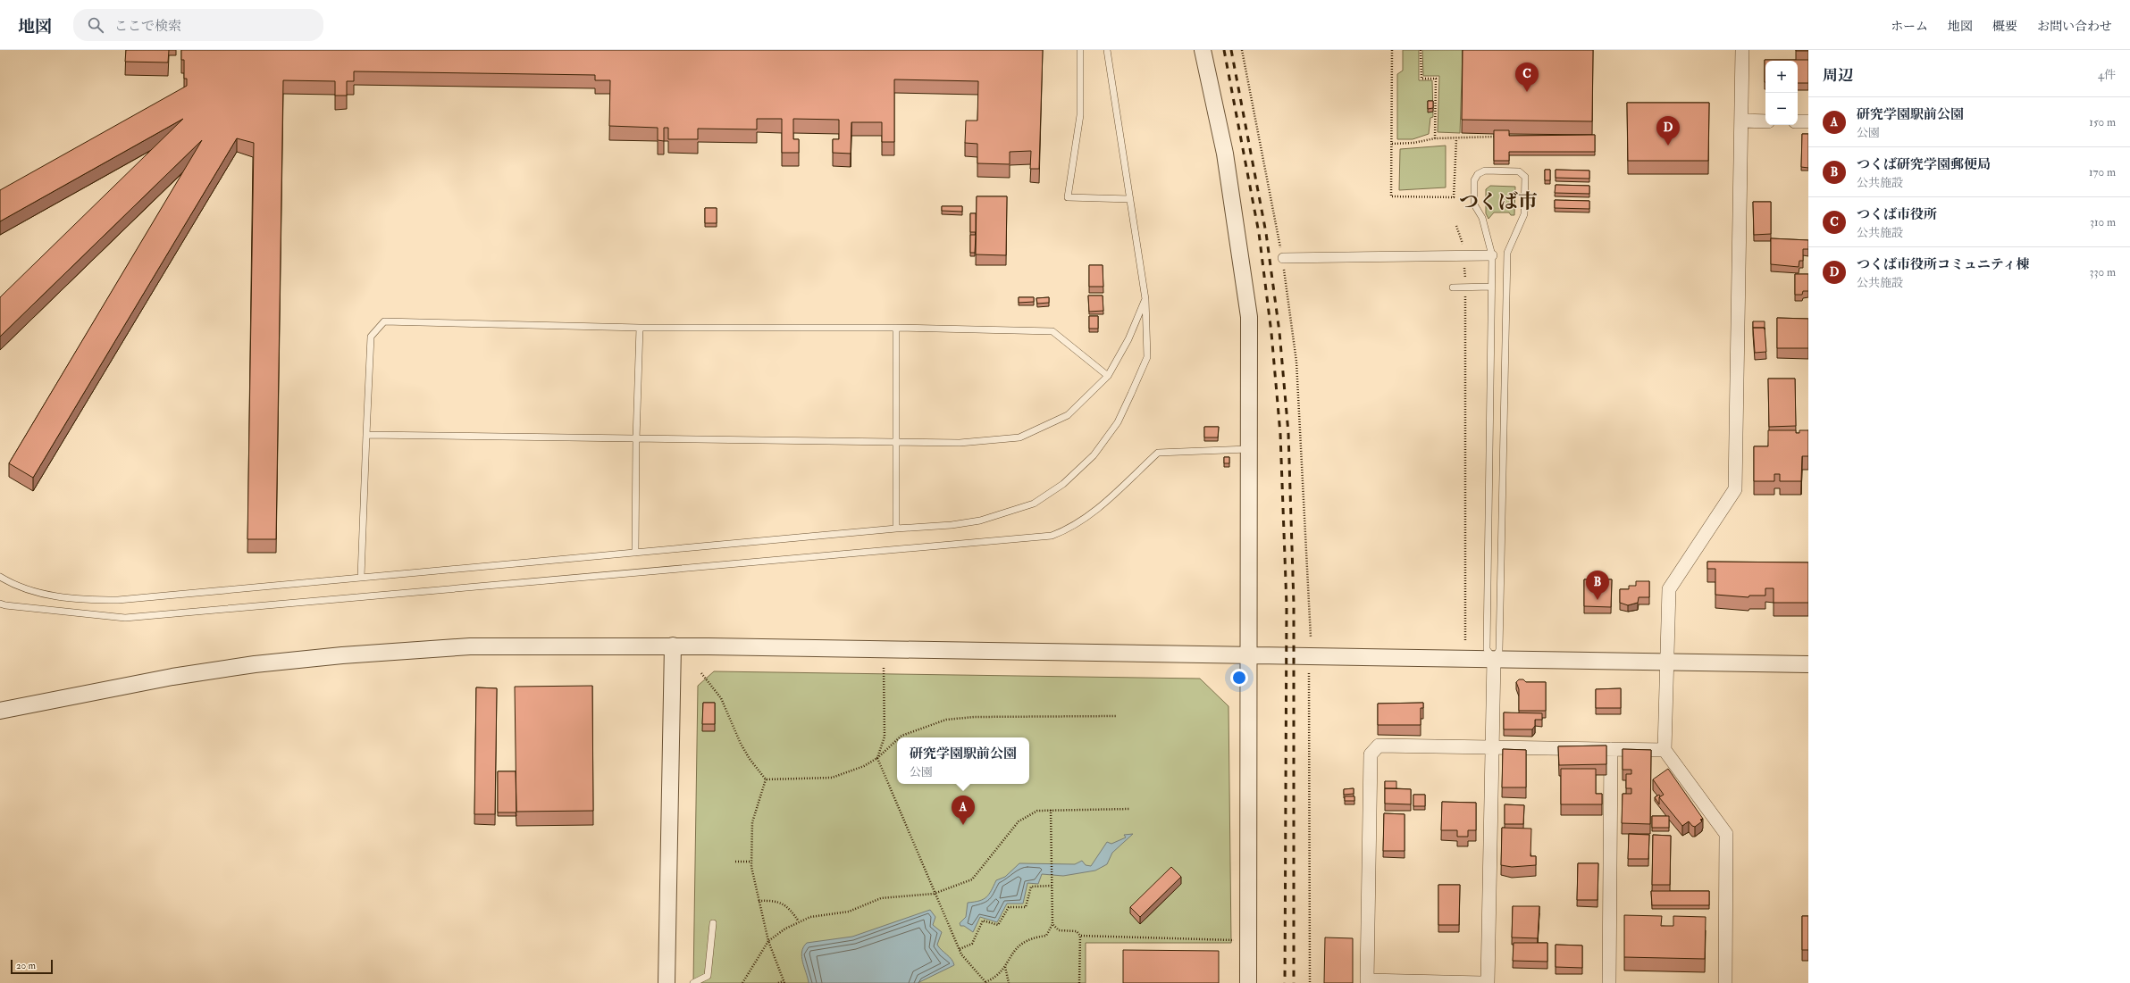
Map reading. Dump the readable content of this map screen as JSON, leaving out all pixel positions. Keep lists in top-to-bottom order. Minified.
{"districts":["つくば市"],"scale_bar":"20 m","page":{"header":"地図","search":"ここで検索","nav":["ホーム","地図","概要","お問い合わせ"],"heading":["周辺","4件"],"map_buttons":["+","−"],"pins":["C","D","B","A"],"list":[{"mark":"A","name":"研究学園駅前公園","note":"公園","value":"150 m"},{"mark":"B","name":"つくば研究学園郵便局","note":"公共施設","value":"170 m"},{"mark":"C","name":"つくば市役所","note":"公共施設","value":"310 m"},{"mark":"D","name":"つくば市役所コミュニティ棟","note":"公共施設","value":"330 m"}],"popup":["研究学園駅前公園","公園"],"scale":"20 m"}}
